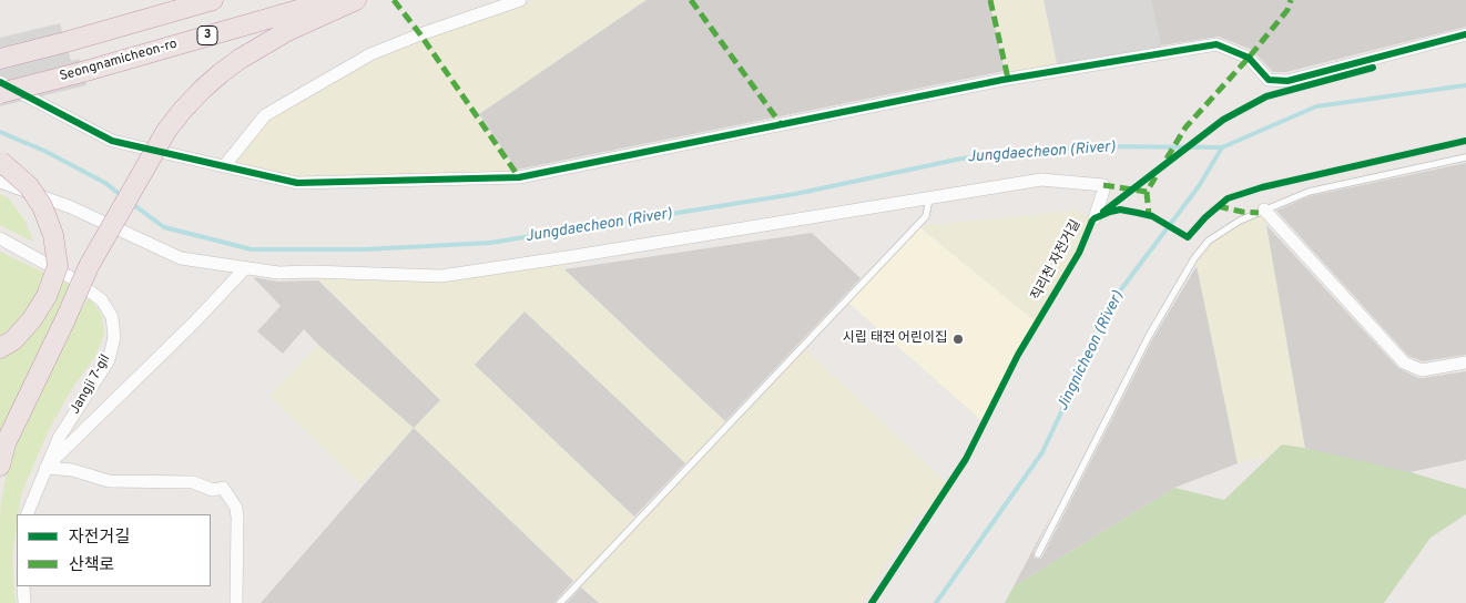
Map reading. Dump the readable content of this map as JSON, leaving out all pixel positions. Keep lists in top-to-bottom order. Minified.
{"streets":{"highway":["3","Seongnamicheon-ro"],"street":["Jangji 7-gil"],"cycle path":["직리천 자전거길"]},"water":["Jungdaecheon (River)","Jingnicheon (River)"],"places":["시립 태전 어린이집"],"legend":["자전거길","산책로"]}
